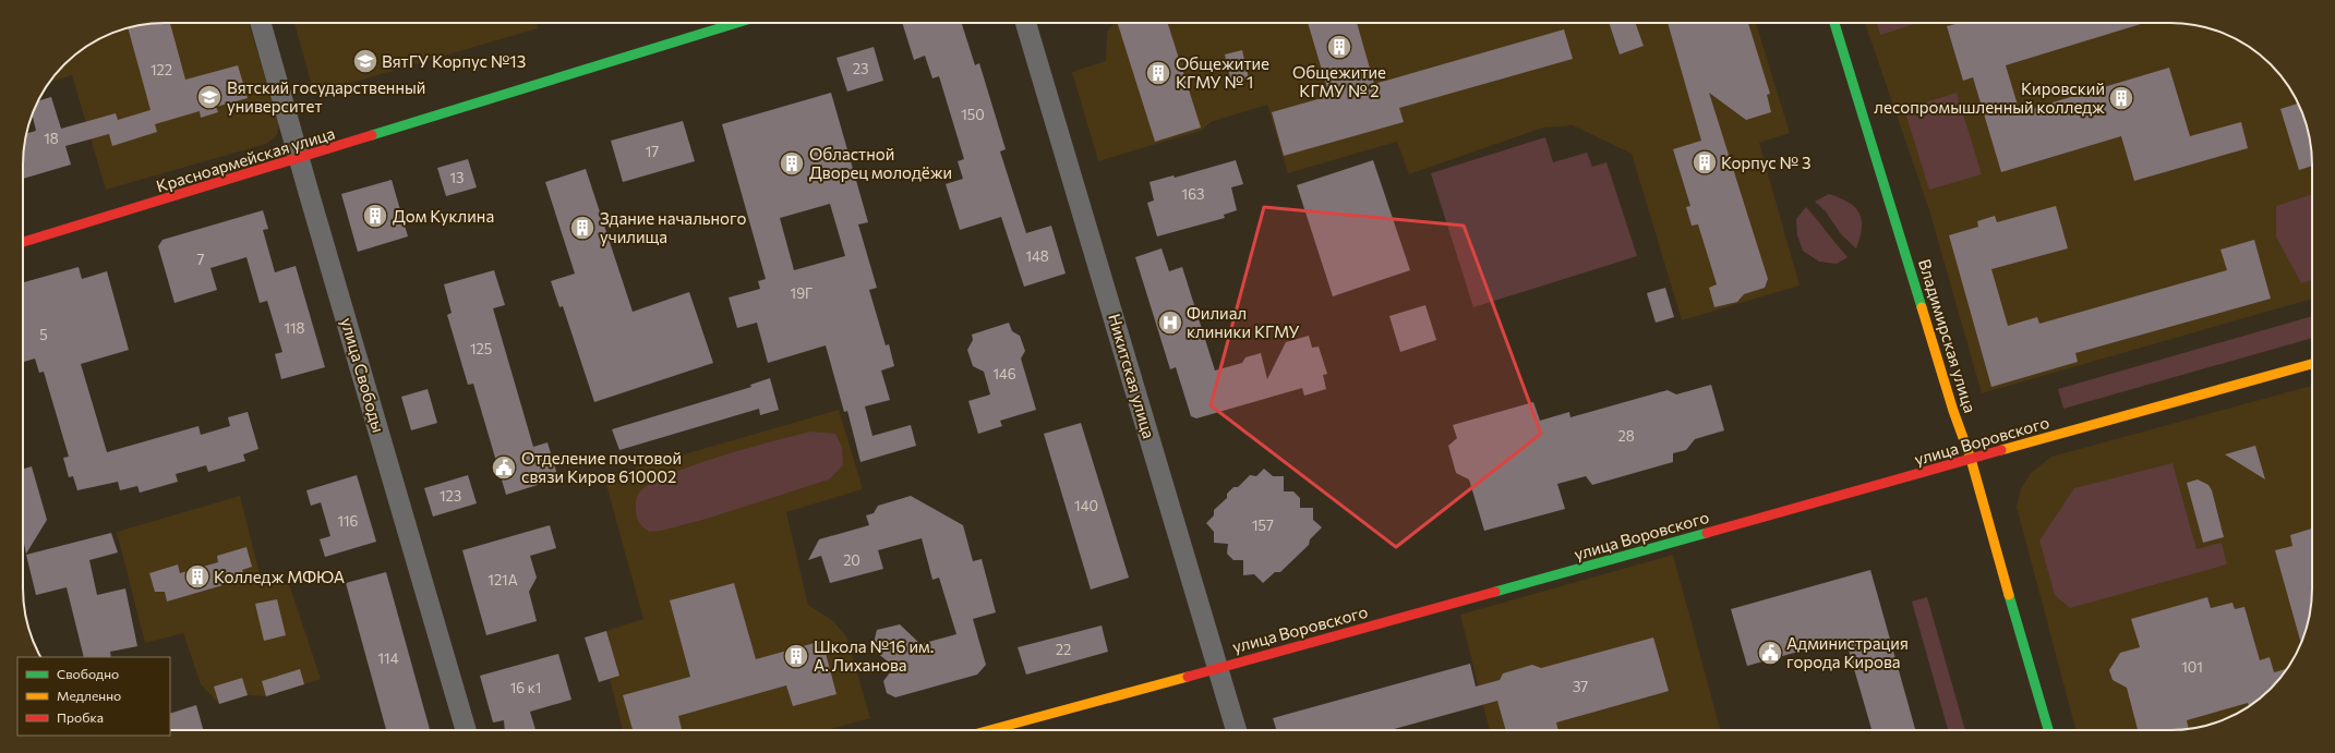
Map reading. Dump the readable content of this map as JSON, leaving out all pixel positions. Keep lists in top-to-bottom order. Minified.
{"streets":{"main road":["Красноармейская улица","Владимирская улица","улица Воровского"],"street":["улица Свободы","Никитская улица"]},"crossings":[["Красноармейская улица","улица Свободы"],["Владимирская улица","улица Воровского"],["Никитская улица","улица Воровского"]],"places":{"building":["Общежитие КГМУ № 2","Общежитие КГМУ № 1","Кировский лесопромышленный колледж","Корпус № 3","Областной Дворец молодёжи","Дом Куклина","Здание начального училища","Колледж МФЮА","Школа №16 им. А. Лиханова"],"school or university":["ВятГУ Корпус №13","Вятский государственный университет"],"hospital":["Филиал клиники КГМУ"],"public building":["Отделение почтовой связи Киров 610002","Администрация города Кирова"]},"house_numbers":["23","122","150","18","17","13","163","148","7","19Г","118","5","125","146","28","123","140","116","157","20","121А","22","114","101","37","16 к1"],"legend":["Свободно","Медленно","Пробка"]}
